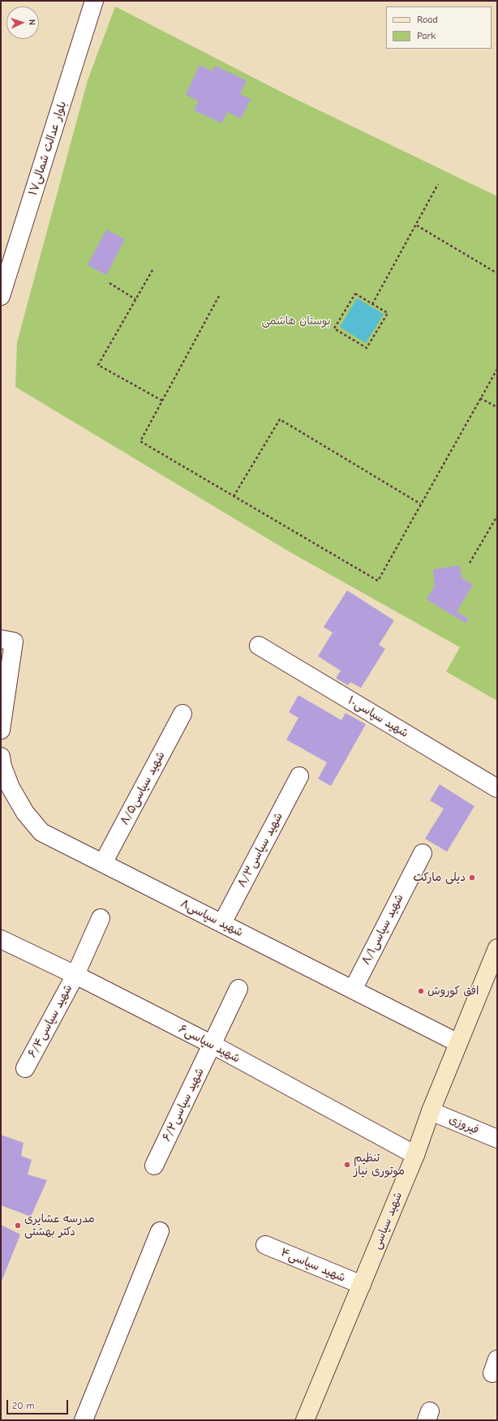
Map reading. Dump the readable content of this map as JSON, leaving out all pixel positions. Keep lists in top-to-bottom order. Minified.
{"streets":{"street":["بلوار عدالت شمالی۱۷","شهید سپاسی۱۰","شهید سپاسی۸/۵","شهید سپاسی۸/۳","شهید سپاسی۸","شهید سپاسی۸/۱","شهید سپاسی۶/۴","شهید سپاسی۶","شهید سپاسی۶/۲","فیروزی","شهید سپاسی","شهید سپاسی۴"]},"crossings":[["شهید سپاسی۸/۵","شهید سپاسی۸"],["شهید سپاسی۸/۳","شهید سپاسی۸"],["شهید سپاسی۸","شهید سپاسی۸/۱"],["شهید سپاسی۸","شهید سپاسی"],["شهید سپاسی۶/۴","شهید سپاسی۶"],["شهید سپاسی۶","شهید سپاسی۶/۲"],["شهید سپاسی۶","شهید سپاسی"],["فیروزی","شهید سپاسی"],["شهید سپاسی","شهید سپاسی۴"]],"parks":["بوستان هاشمی"],"places":["دیلی مارکت","افق کوروش","تنظیم موتوری نیاز","مدرسه عشایری دکتر بهشتی"],"legend":["Road","Park"],"scale_bar":"20 m","north":"right"}
